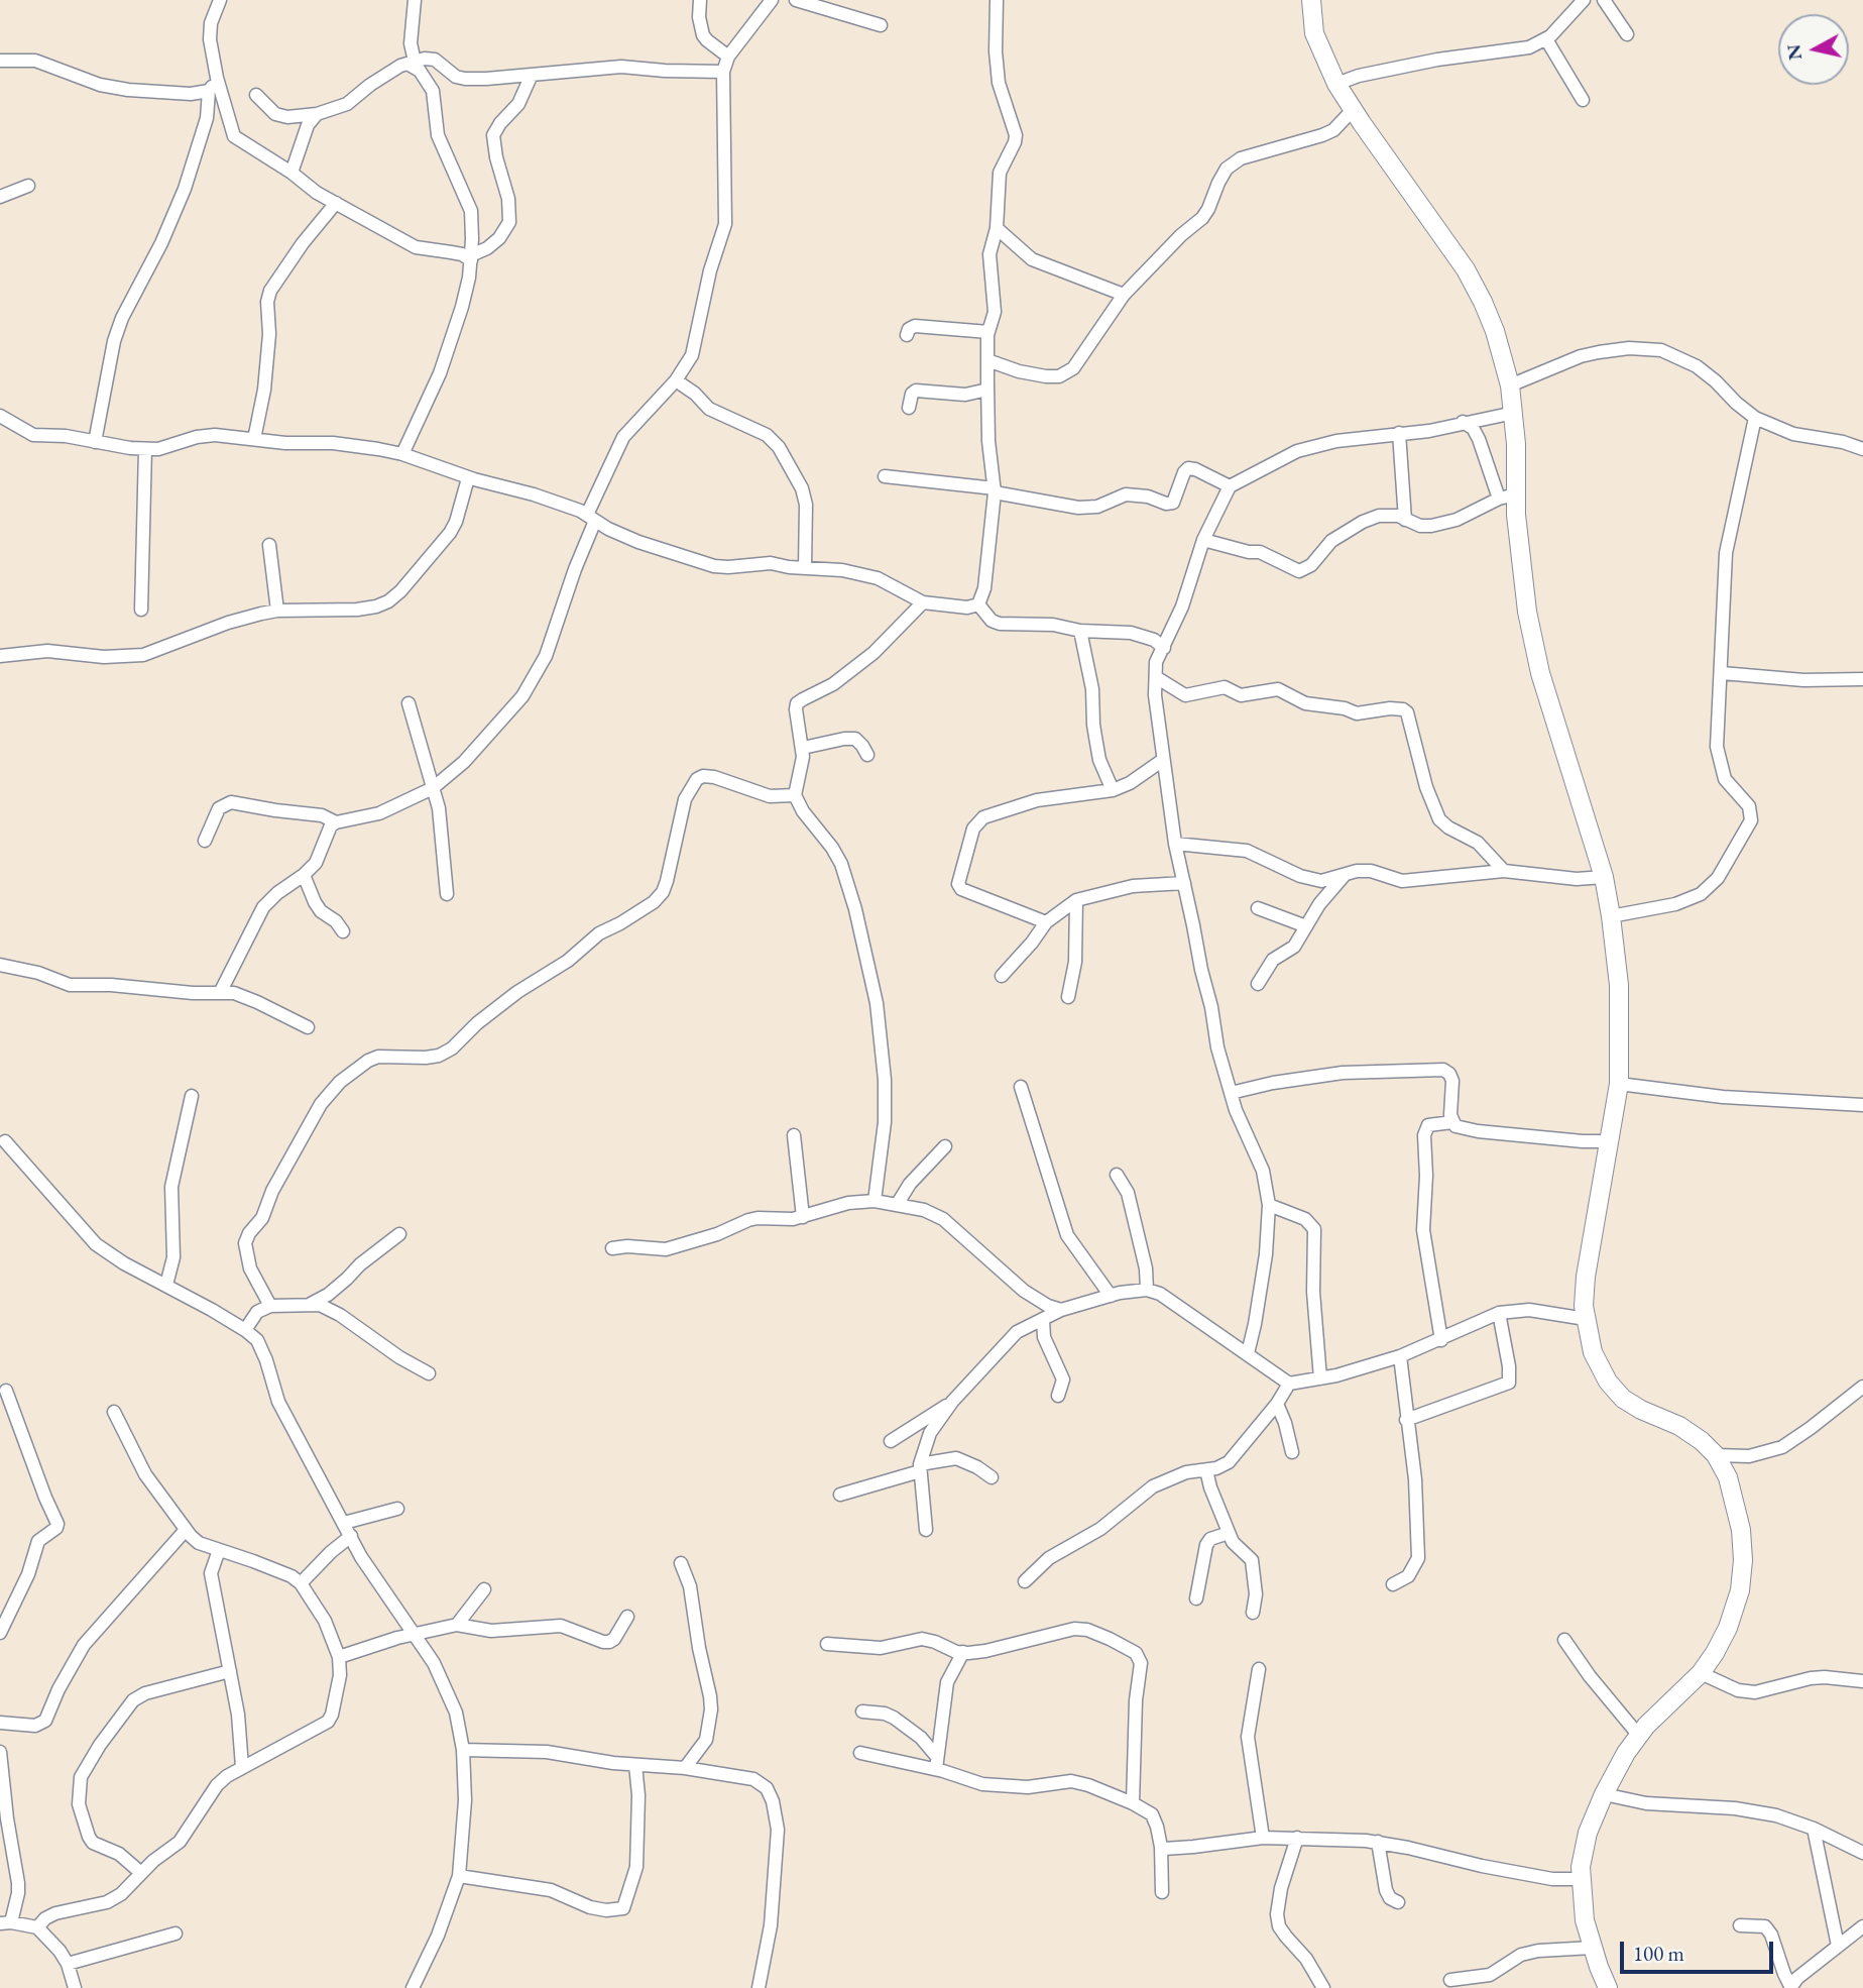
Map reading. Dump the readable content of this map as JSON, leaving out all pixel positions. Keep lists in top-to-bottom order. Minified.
{"scale_bar":"100 m","north":"left"}
